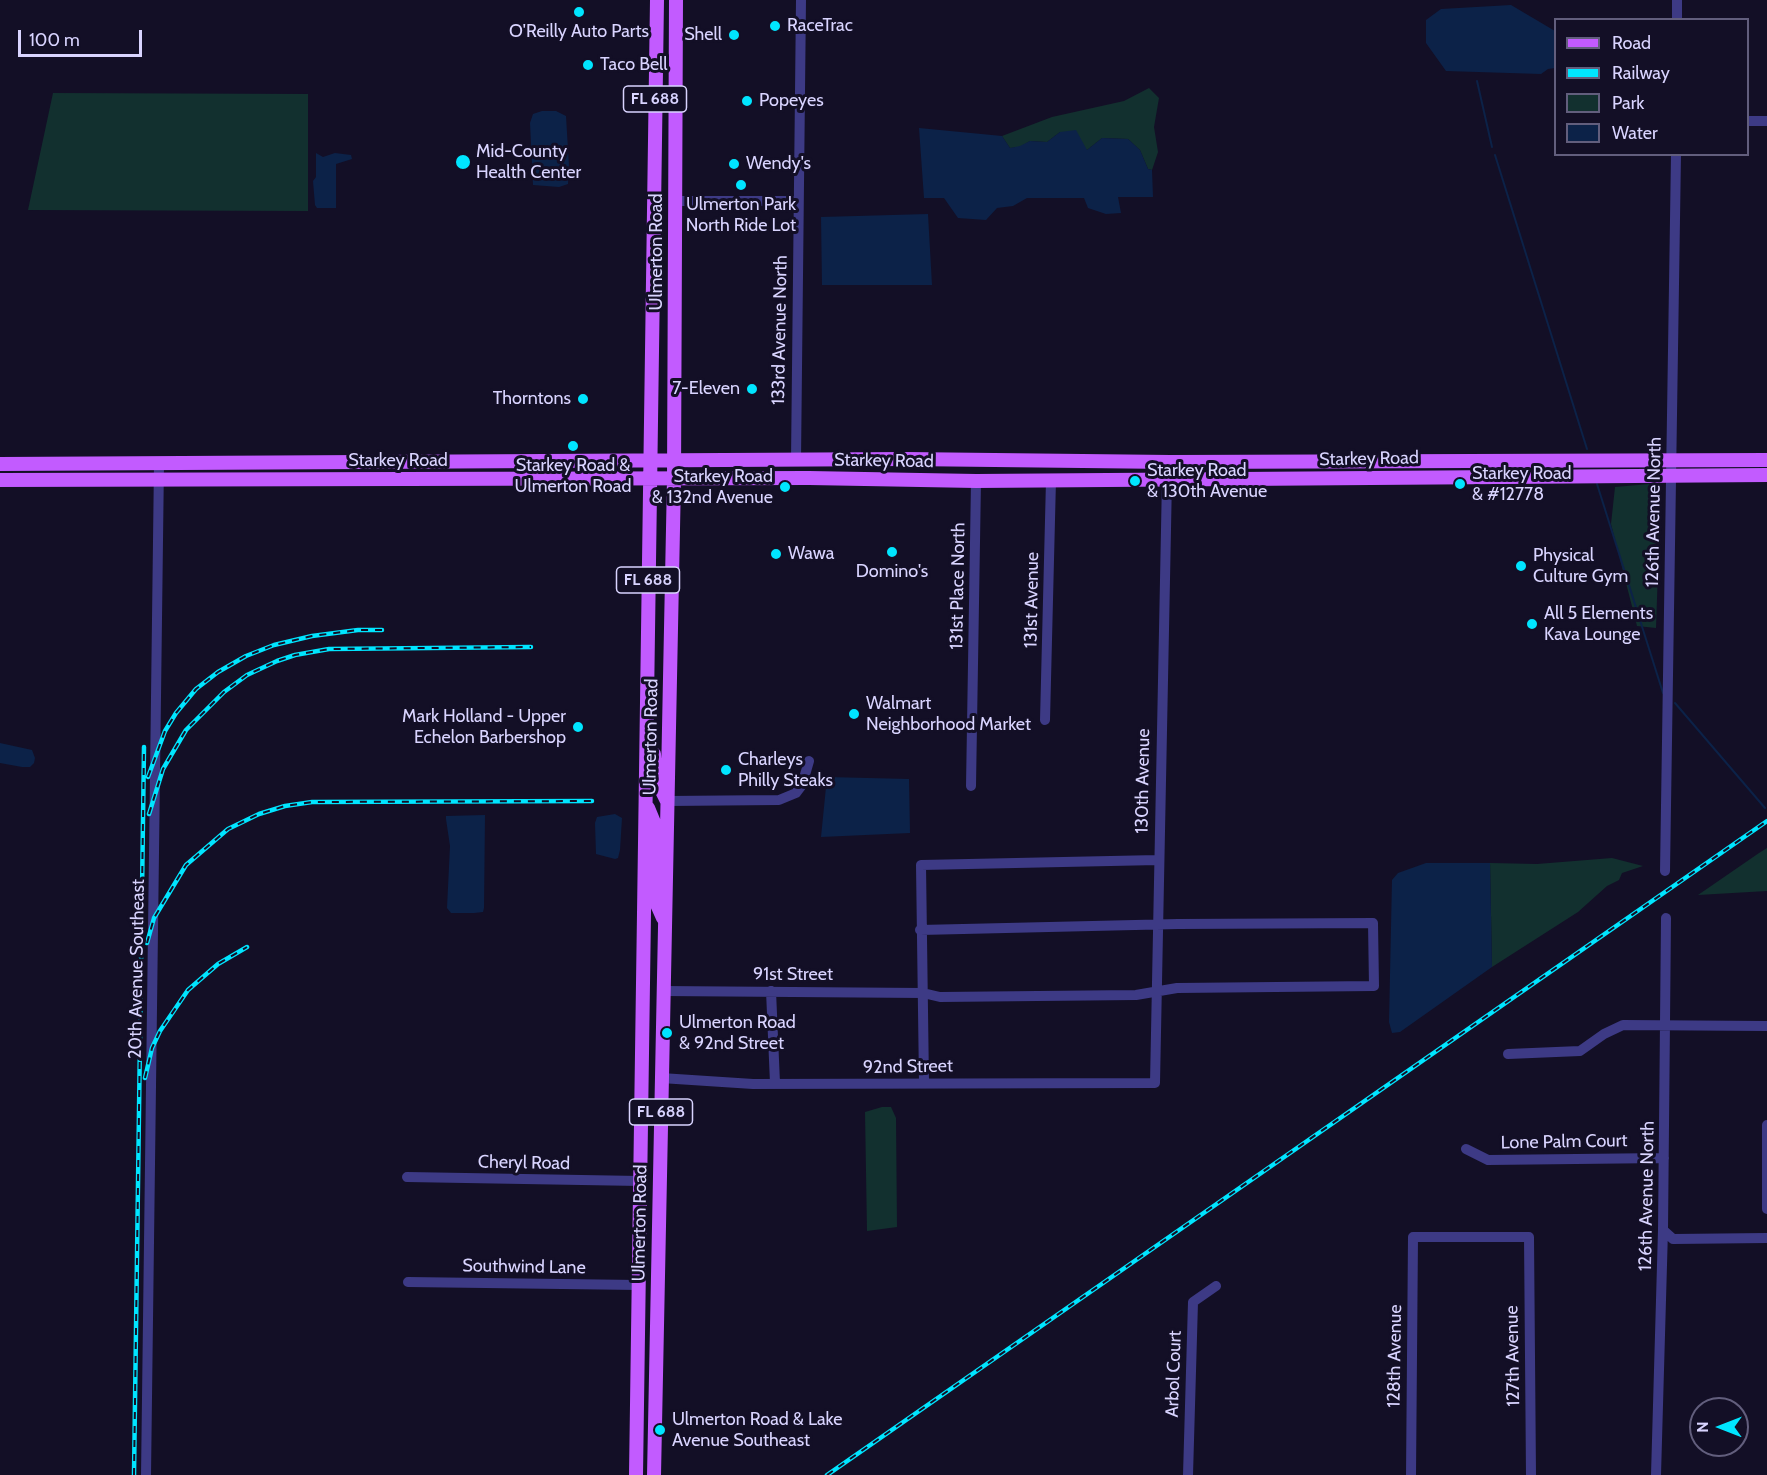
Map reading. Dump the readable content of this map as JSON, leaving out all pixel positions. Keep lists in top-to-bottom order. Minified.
{"streets":{"main road":["FL 688","Ulmerton Road","Starkey Road"],"street":["133rd Avenue North","126th Avenue North","131st Place North","131st Avenue","130th Avenue","20th Avenue Southeast","91st Street","92nd Street","Lone Palm Court","Cheryl Road","Southwind Lane","128th Avenue","127th Avenue","Arbol Court"]},"crossings":[["Ulmerton Road","Starkey Road"],["Ulmerton Road","91st Street"],["Ulmerton Road","92nd Street"],["Ulmerton Road","Cheryl Road"],["Ulmerton Road","Southwind Lane"],["133rd Avenue North","Starkey Road"],["Starkey Road","126th Avenue North"],["Starkey Road","131st Place North"],["Starkey Road","131st Avenue"],["Starkey Road","130th Avenue"],["Starkey Road","20th Avenue Southeast"],["126th Avenue North","Lone Palm Court"],["130th Avenue","91st Street"],["130th Avenue","92nd Street"],["128th Avenue","127th Avenue"]],"places":["O'Reilly Auto Parts","RaceTrac","Shell","Taco Bell","Popeyes","Mid-County Health Center","Wendy's","Ulmerton Park North Ride Lot","7-Eleven","Thorntons","Starkey Road & Ulmerton Road","Starkey Road & 130th Avenue","Starkey Road & #12778","Starkey Road & 132nd Avenue","Domino's","Wawa","Physical Culture Gym","All 5 Elements Kava Lounge","Walmart Neighborhood Market","Mark Holland - Upper Echelon Barbershop","Charleys Philly Steaks","Ulmerton Road & 92nd Street","Ulmerton Road & Lake Avenue Southeast"],"legend":["Road","Railway","Park","Water"],"scale_bar":"100 m","north":"left"}
